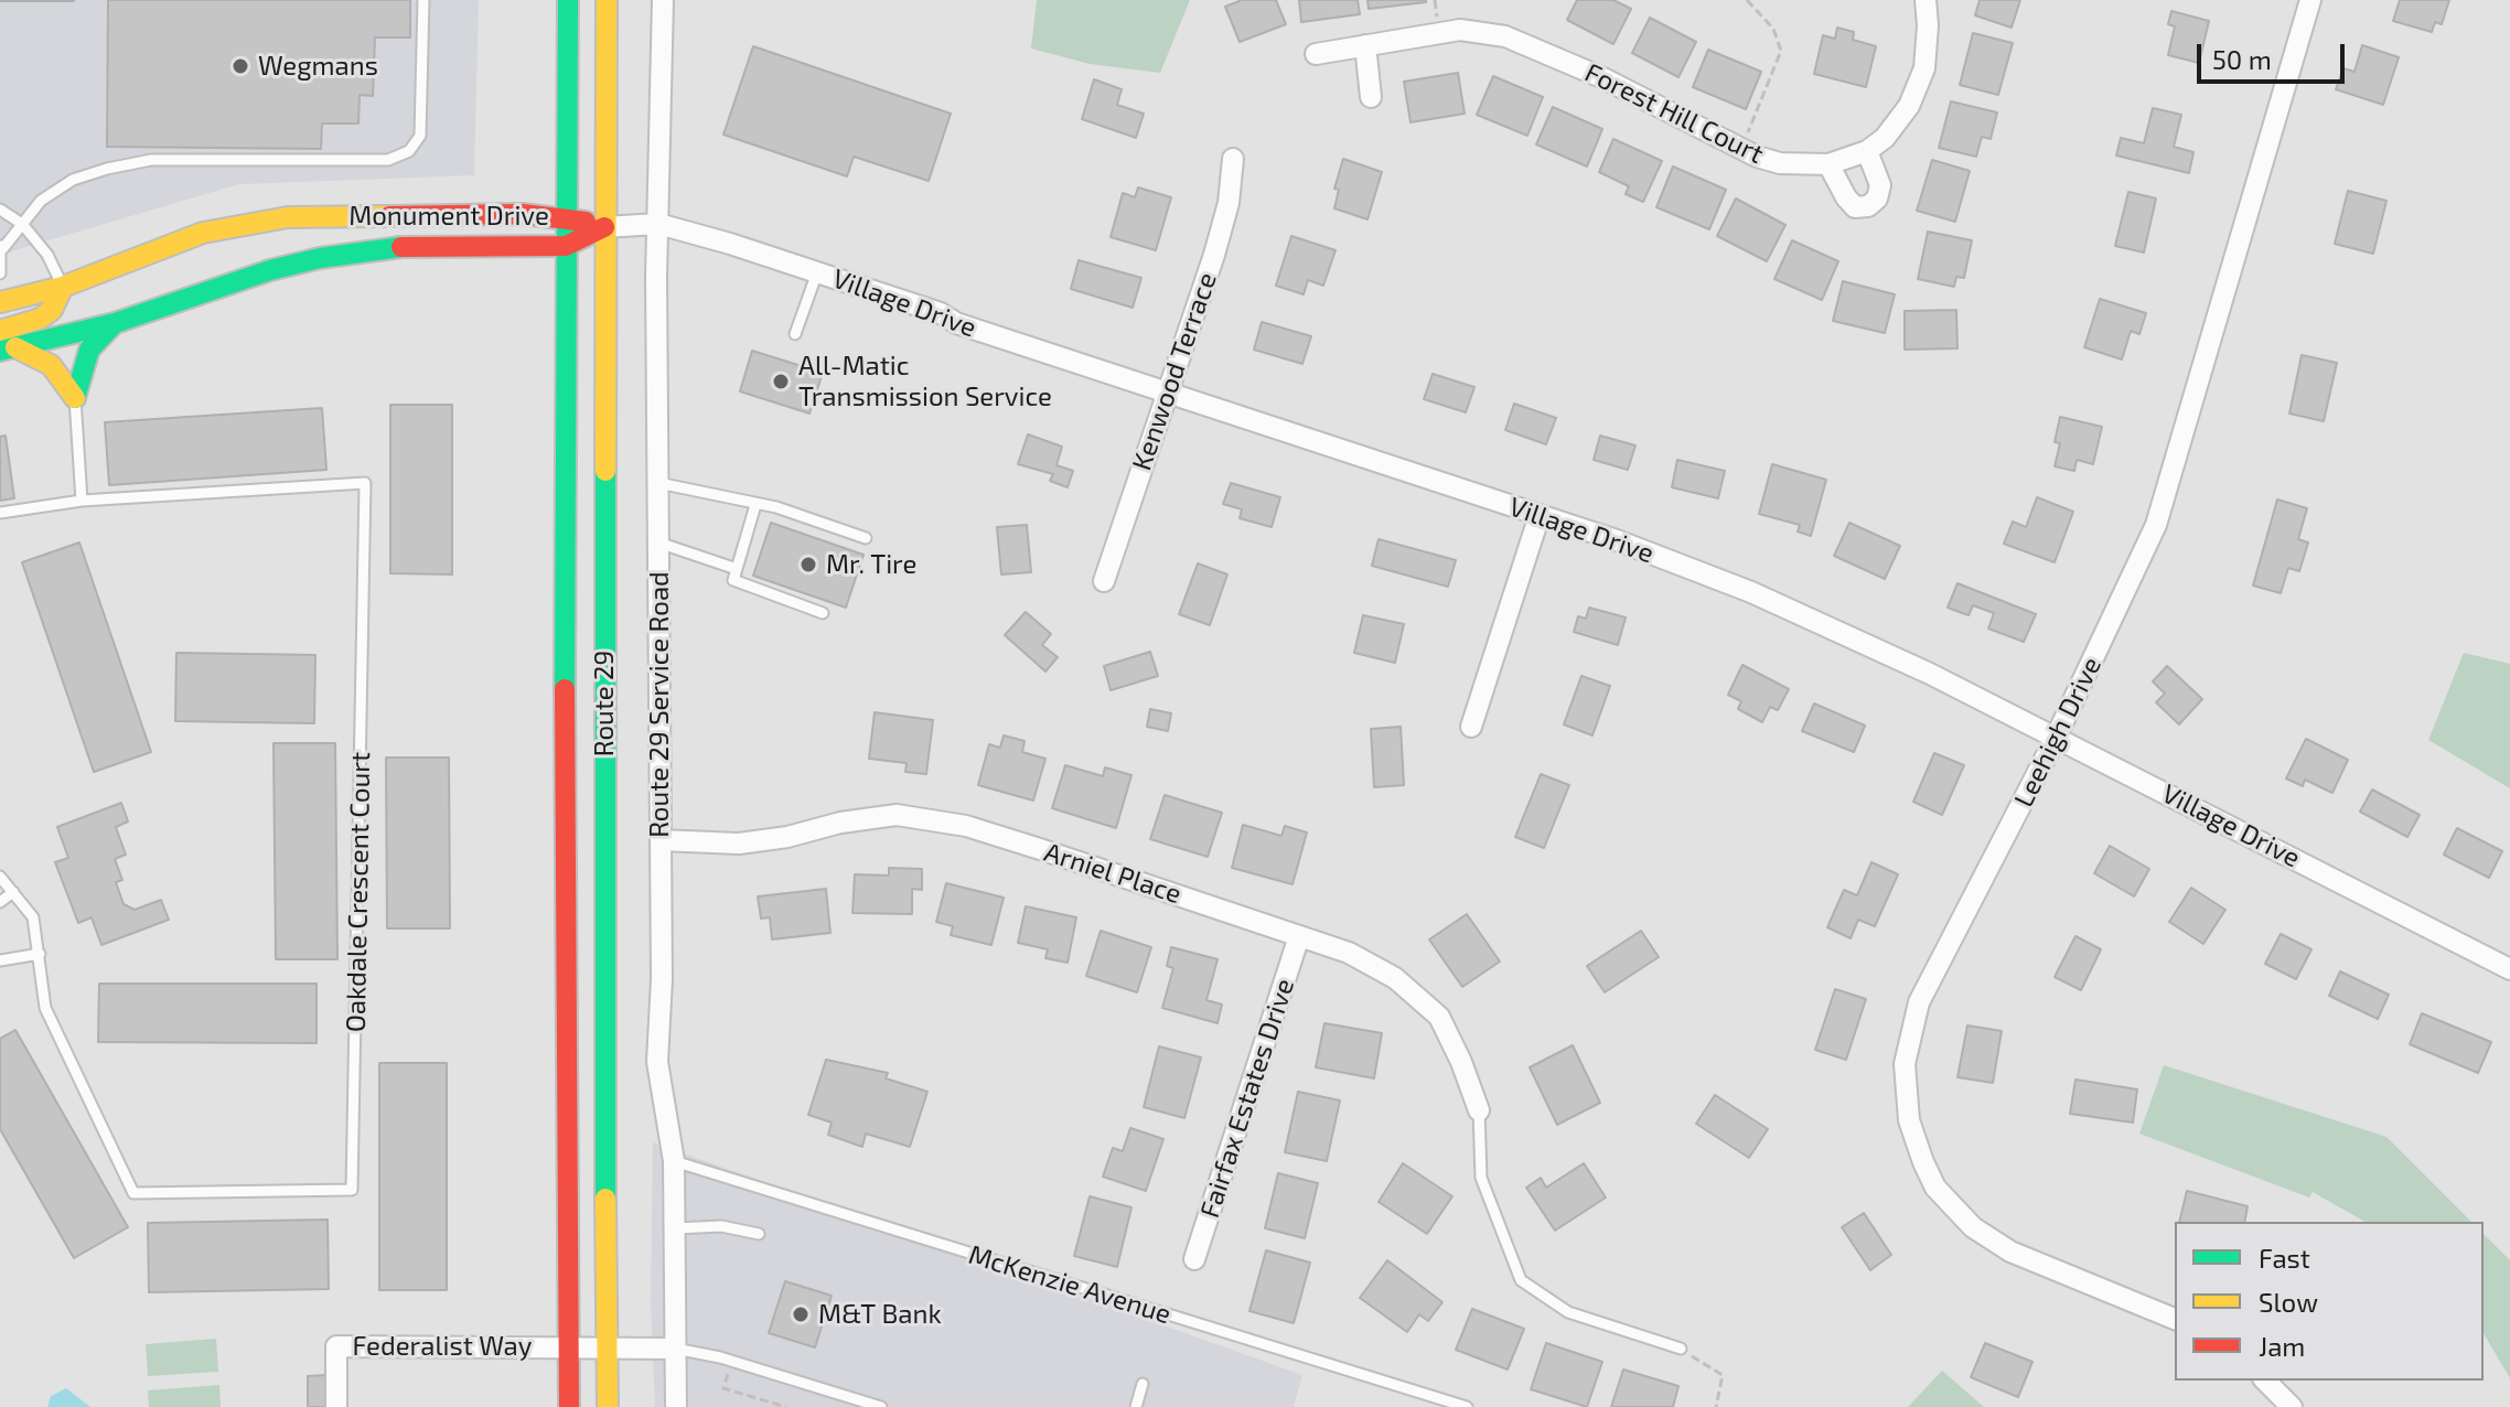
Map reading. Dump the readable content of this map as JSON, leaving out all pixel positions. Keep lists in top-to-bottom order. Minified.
{"streets":{"main road":["Monument Drive","Route 29"],"street":["Forest Hill Court","Village Drive","Kenwood Terrace","Route 29 Service Road","Leehigh Drive","Arniel Place","Fairfax Estates Drive","Federalist Way"],"lane":["Oakdale Crescent Court","McKenzie Avenue"]},"crossings":[["Monument Drive","Village Drive"],["Monument Drive","Route 29"],["Village Drive","Kenwood Terrace"],["Village Drive","Route 29"],["Village Drive","Route 29 Service Road"],["Village Drive","Leehigh Drive"],["Route 29","Federalist Way"],["Route 29 Service Road","Arniel Place"],["Route 29 Service Road","McKenzie Avenue"],["Route 29 Service Road","Federalist Way"],["Arniel Place","Fairfax Estates Drive"]],"places":["Wegmans","All-Matic Transmission Service","Mr. Tire","M&T Bank"],"legend":["Fast","Slow","Jam"],"scale_bar":"50 m"}
